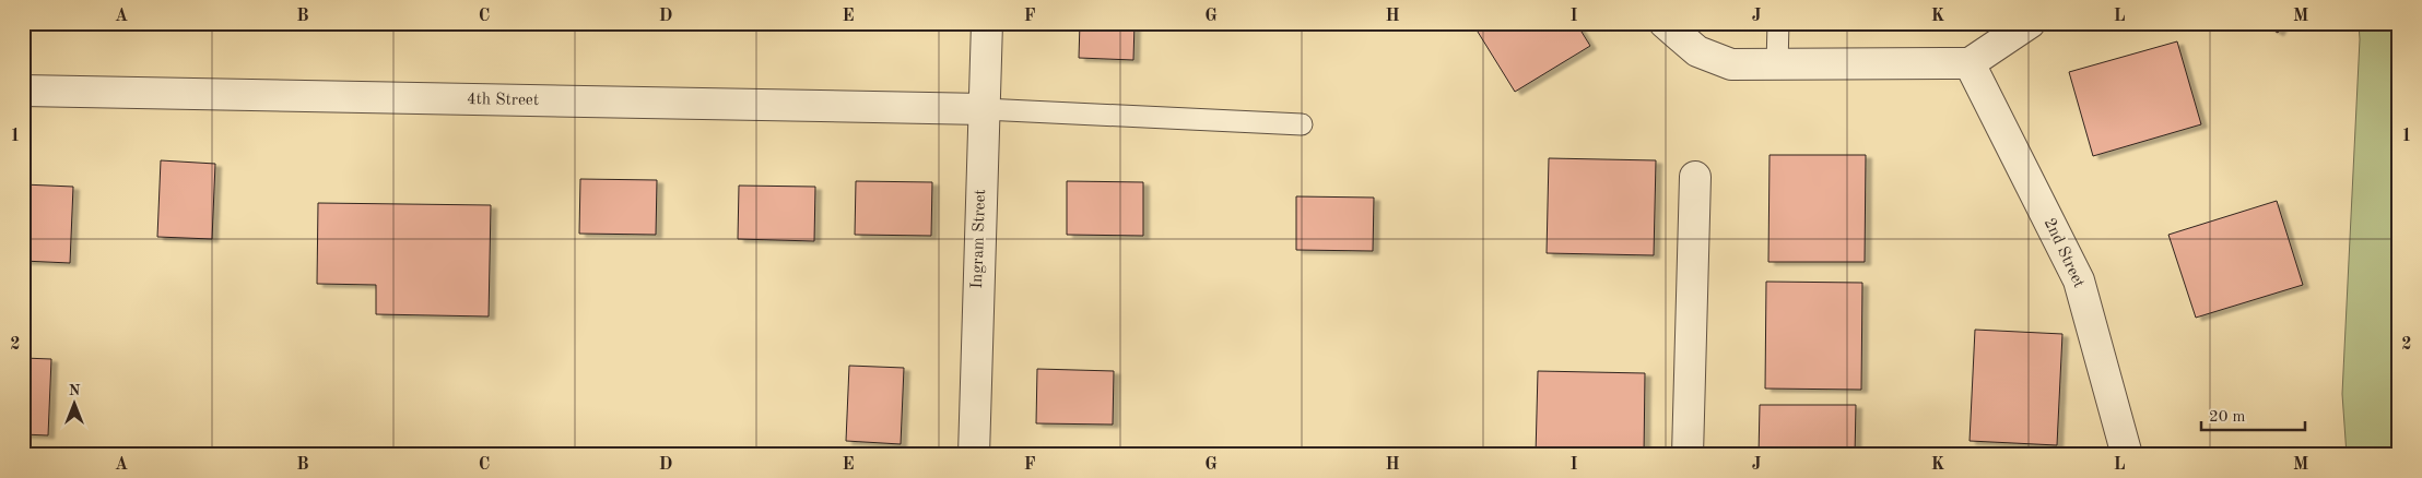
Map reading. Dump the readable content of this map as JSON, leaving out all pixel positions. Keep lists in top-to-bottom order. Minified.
{"streets":{"street":["4th Street","Ingram Street","2nd Street"]},"crossings":[["4th Street","Ingram Street"]],"scale_bar":"20 m","north":"top","grid":{"columns":["A","B","C","D","E","F","G","H","I","J","K","L","M"],"rows":["1","2"]}}
